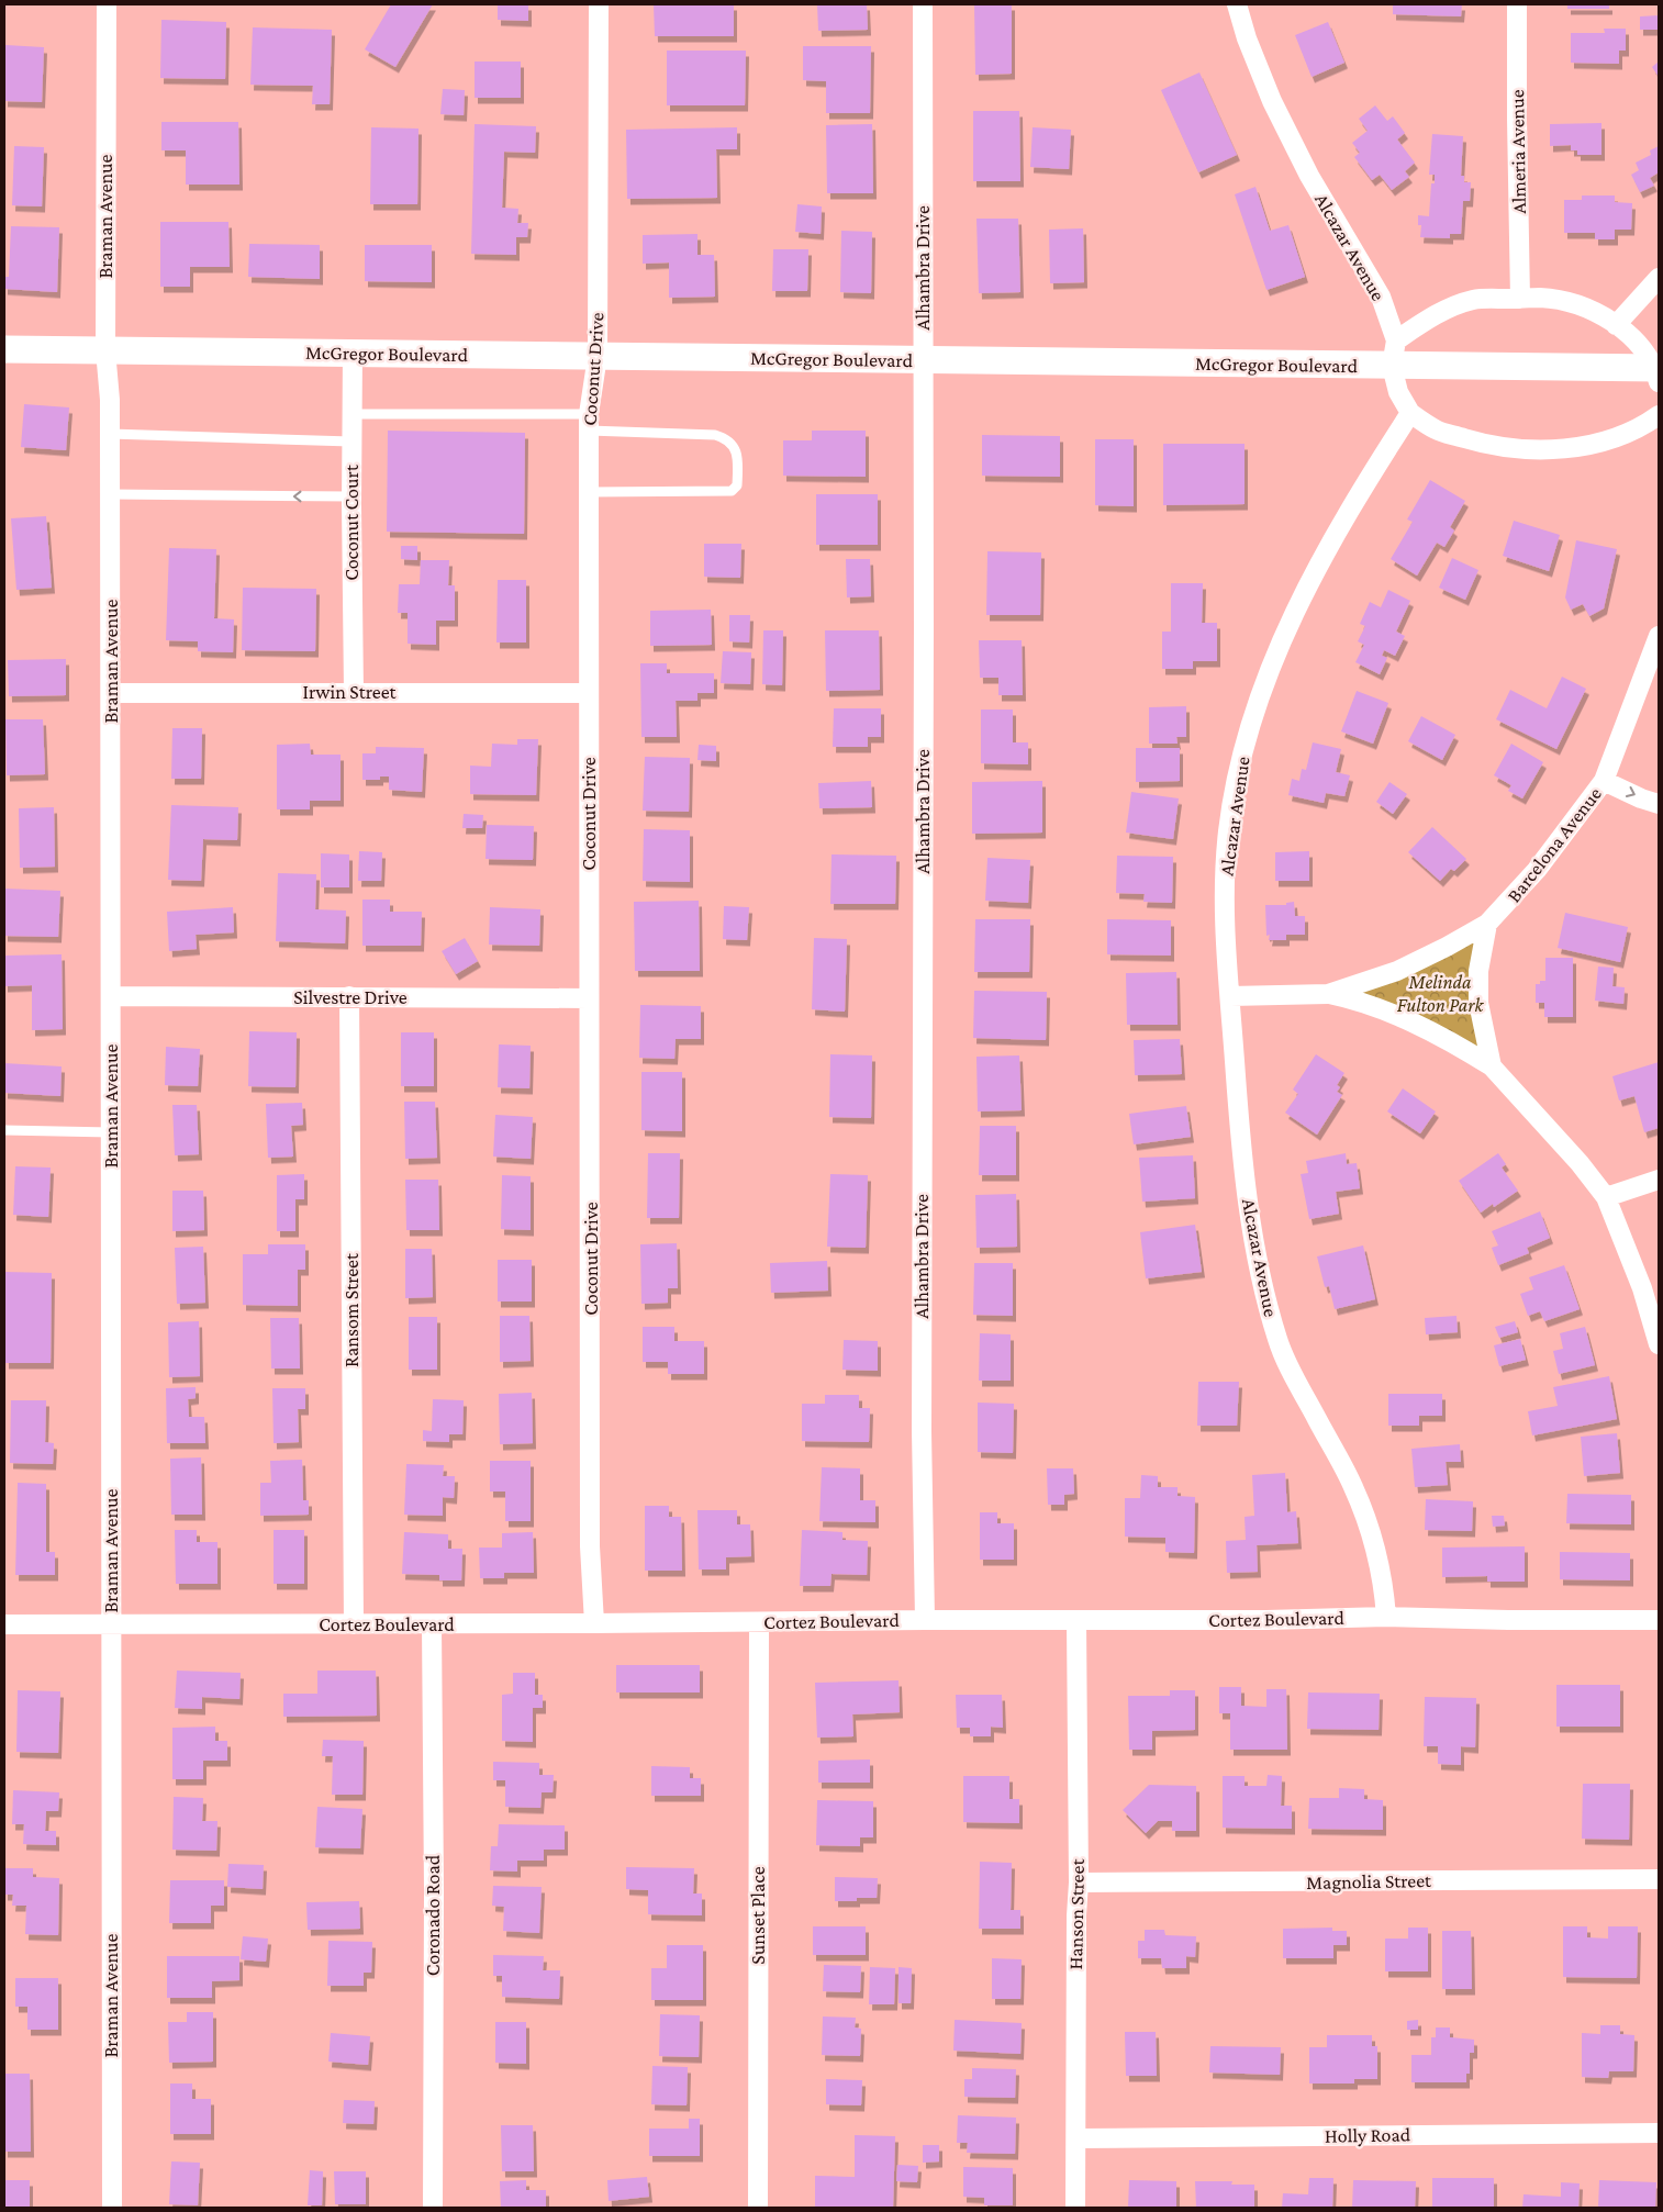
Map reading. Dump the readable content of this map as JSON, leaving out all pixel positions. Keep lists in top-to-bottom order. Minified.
{"streets":{"main road":["McGregor Boulevard"],"street":["Almeria Avenue","Braman Avenue","Alcazar Avenue","Alhambra Drive","Coconut Drive","Coconut Court","Irwin Street","Barcelona Avenue","Silvestre Drive","Ransom Street","Cortez Boulevard","Magnolia Street","Hanson Street","Coronado Road","Sunset Place","Holly Road"]},"crossings":[["Braman Avenue","McGregor Boulevard"],["Braman Avenue","Irwin Street"],["Braman Avenue","Silvestre Drive"],["Braman Avenue","Cortez Boulevard"],["Alcazar Avenue","McGregor Boulevard"],["Alcazar Avenue","Barcelona Avenue"],["Alcazar Avenue","Cortez Boulevard"],["Alhambra Drive","McGregor Boulevard"],["Alhambra Drive","Cortez Boulevard"],["McGregor Boulevard","Coconut Drive"],["McGregor Boulevard","Coconut Court"],["Coconut Drive","Irwin Street"],["Coconut Drive","Silvestre Drive"],["Coconut Drive","Cortez Boulevard"],["Coconut Court","Irwin Street"],["Silvestre Drive","Ransom Street"],["Ransom Street","Cortez Boulevard"],["Cortez Boulevard","Hanson Street"],["Cortez Boulevard","Coronado Road"],["Cortez Boulevard","Sunset Place"],["Magnolia Street","Hanson Street"],["Hanson Street","Holly Road"]],"parks":["Melinda Fulton Park"]}
